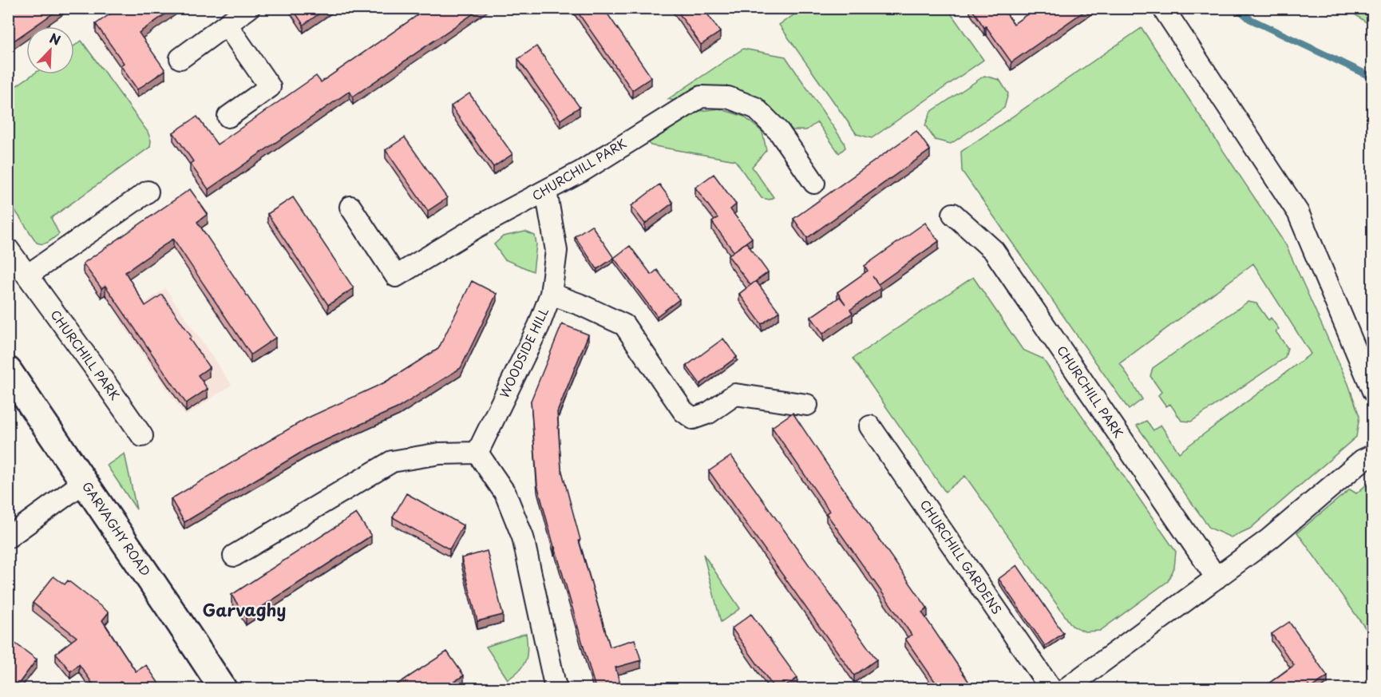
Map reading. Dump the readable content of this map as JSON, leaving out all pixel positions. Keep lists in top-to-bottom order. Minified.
{"streets":{"main road":["GARVAGHY ROAD"],"street":["CHURCHILL PARK","WOODSIDE HILL","CHURCHILL GARDENS"]},"crossings":[["CHURCHILL PARK","WOODSIDE HILL"]],"districts":["Garvaghy"],"north":"top right"}
